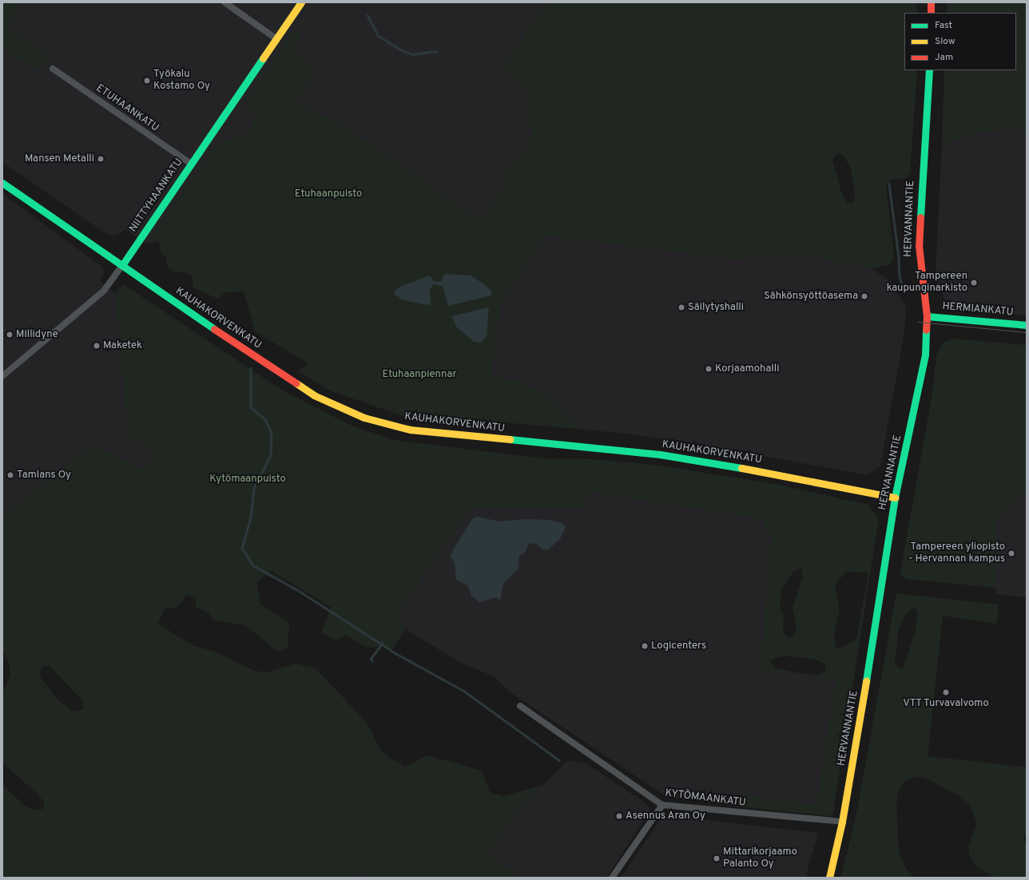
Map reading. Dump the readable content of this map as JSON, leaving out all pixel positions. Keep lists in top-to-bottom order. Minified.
{"streets":{"street":["ETUHAANKATU","NIITTYHAANKATU","HERVANNANTIE","HERMIANKATU","KAUHAKORVENKATU","KYTÖMAANKATU"]},"crossings":[["ETUHAANKATU","NIITTYHAANKATU"],["NIITTYHAANKATU","KAUHAKORVENKATU"],["HERVANNANTIE","HERMIANKATU"],["HERVANNANTIE","KAUHAKORVENKATU"],["HERVANNANTIE","KYTÖMAANKATU"]],"parks":["Etuhaanpuisto","Etuhaanpiennar","Kytömaanpuisto"],"places":["Työkalu Kostamo Oy","Mansen Metalli","Tampereen kaupunginarkisto","Sähkönsyöttöasema","Säilytyshalli","Millidyne","Maketek","Korjaamohalli","Tamlans Oy","Tampereen yliopisto - Hervannan kampus","Logicenters","VTT Turvavalvomo","Asennus Aran Oy","Mittarikorjaamo Palanto Oy"],"legend":["Fast","Slow","Jam"]}
